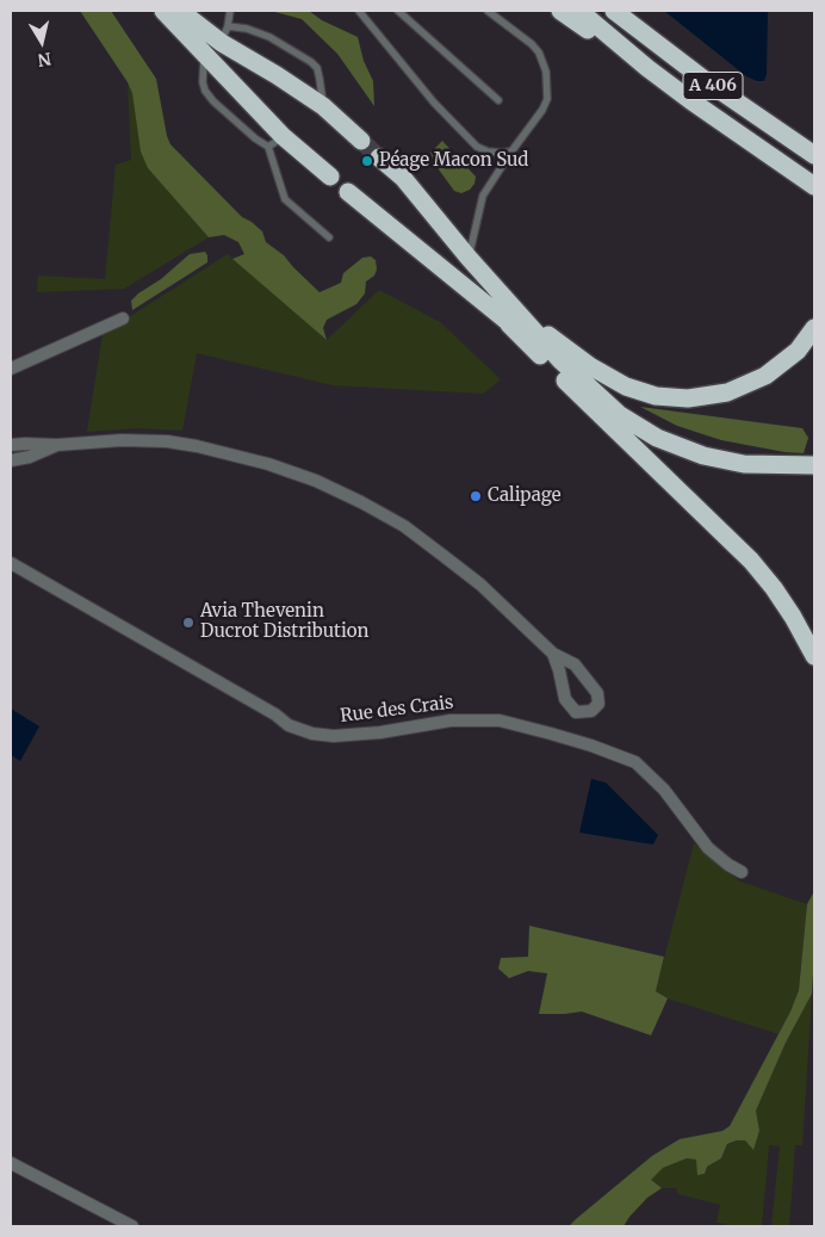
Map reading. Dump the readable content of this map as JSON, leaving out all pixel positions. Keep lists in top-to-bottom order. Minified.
{"streets":{"highway":["A 406"],"street":["Rue des Crais"]},"places":["Péage Macon Sud","Calipage","Avia Thevenin Ducrot Distribution"],"north":"bottom"}
